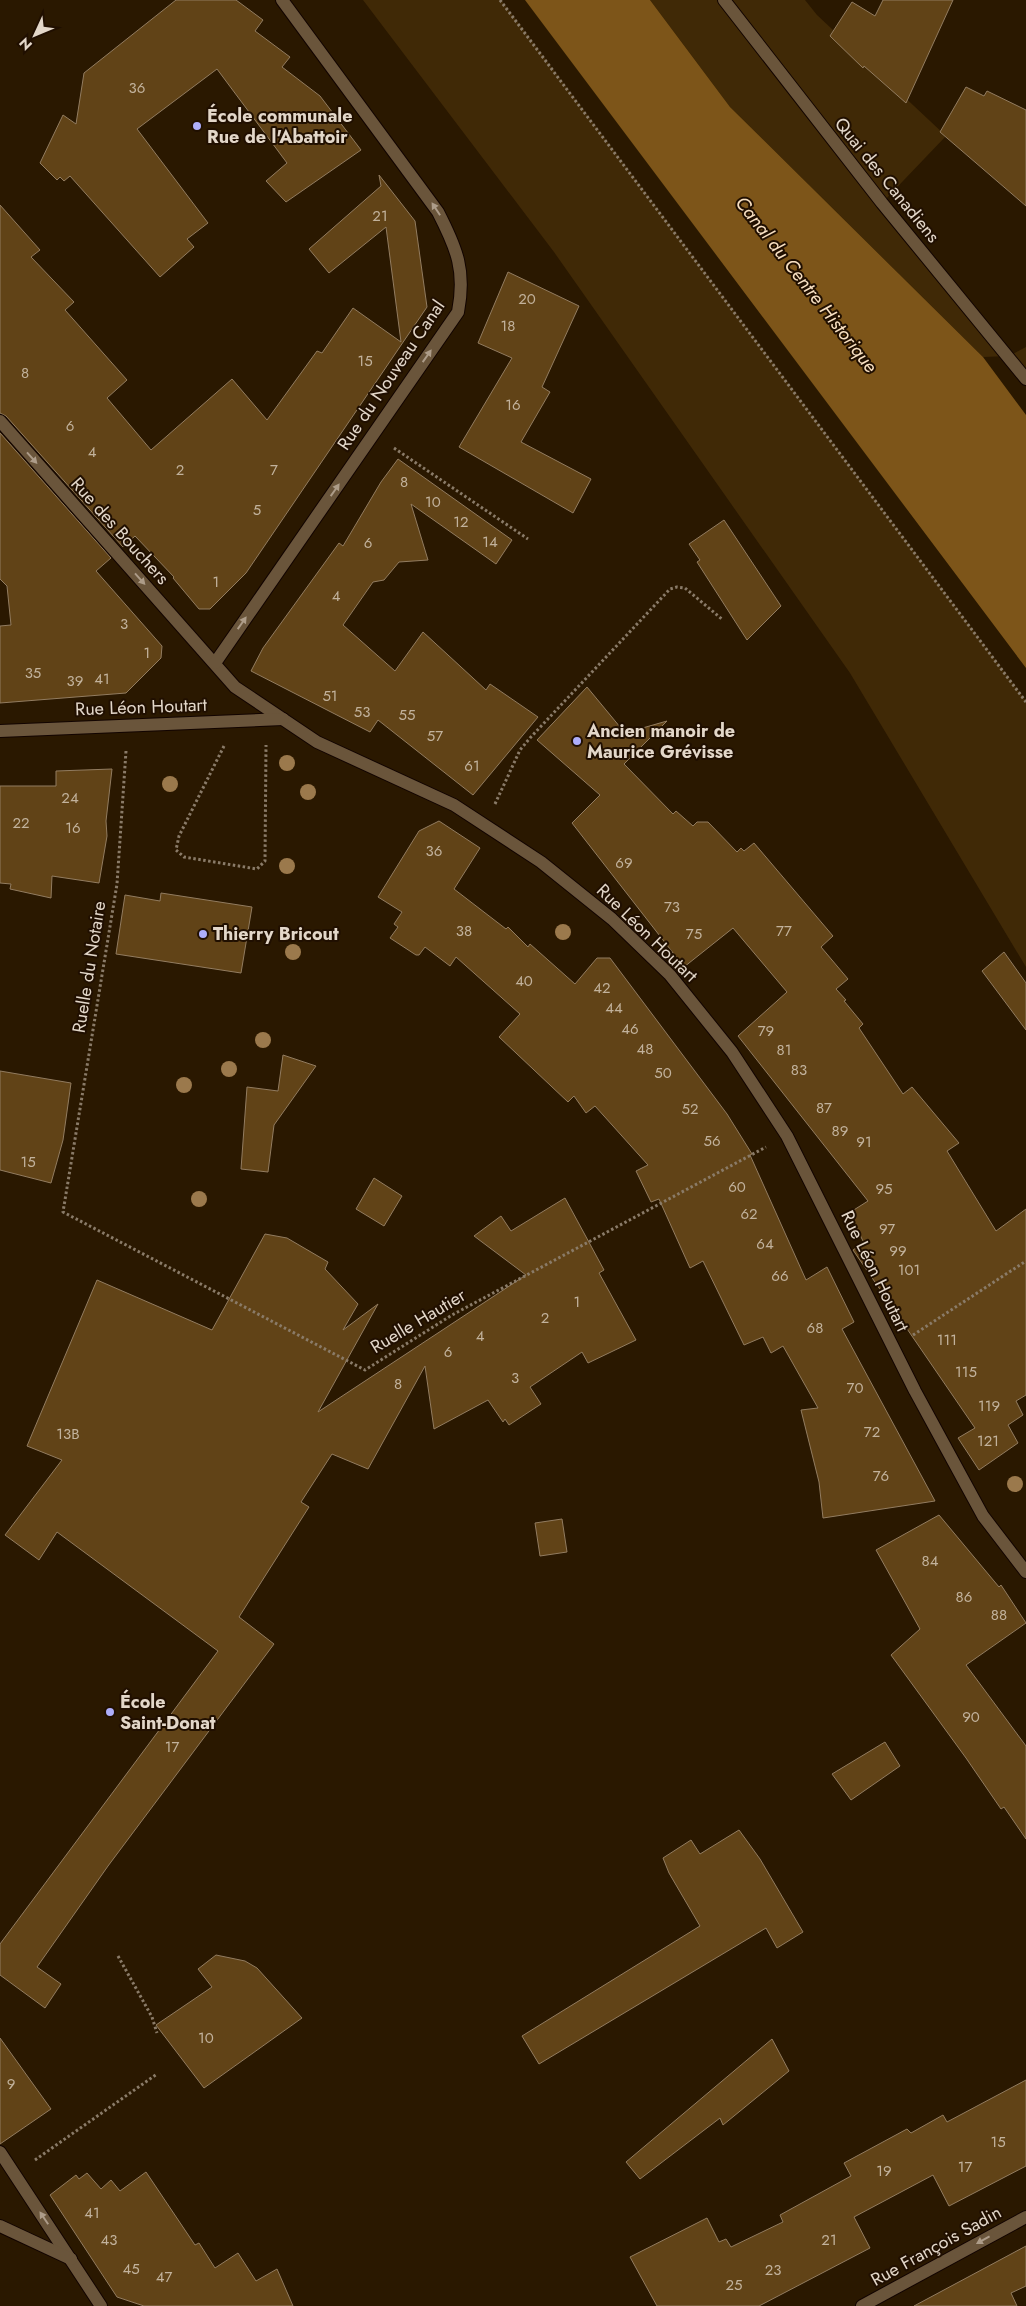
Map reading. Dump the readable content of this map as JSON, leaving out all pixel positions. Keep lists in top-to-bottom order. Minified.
{"streets":{"street":["Quai des Canadiens","Rue du Nouveau Canal","Rue des Bouchers","Rue Léon Houtart","Rue François Sadin"],"path":["Ruelle du Notaire","Ruelle Hautier"]},"crossings":[["Rue du Nouveau Canal","Rue des Bouchers"],["Rue du Nouveau Canal","Rue Léon Houtart"],["Rue des Bouchers","Rue Léon Houtart"],["Rue Léon Houtart","Ruelle du Notaire"],["Rue Léon Houtart","Ruelle Hautier"],["Ruelle du Notaire","Ruelle Hautier"]],"one_way":["Rue du Nouveau Canal","Rue des Bouchers","Rue François Sadin"],"water":["Canal du Centre Historique"],"places":["École communale Rue de l'Abattoir","Ancien manoir de Maurice Grévisse","Thierry Bricout","École Saint-Donat"],"house_numbers":["36","21","20","18","15","8","16","6","4","2","7","8","10","5","12","14","6","1","4","3","1","35","41","39","51","53","55","57","61","24","22","16","36","69","73","38","77","75","40","42","44","46","79","48","81","83","50","87","52","89","56","91","15","60","95","62","97","64","99","101","66","1","2","68","4","111","6","115","3","8","70","119","72","13B","121","76","84","86","88","90","17","10","9","15","17","19","41","43","21","45","23","47","25"],"north":"bottom left"}
